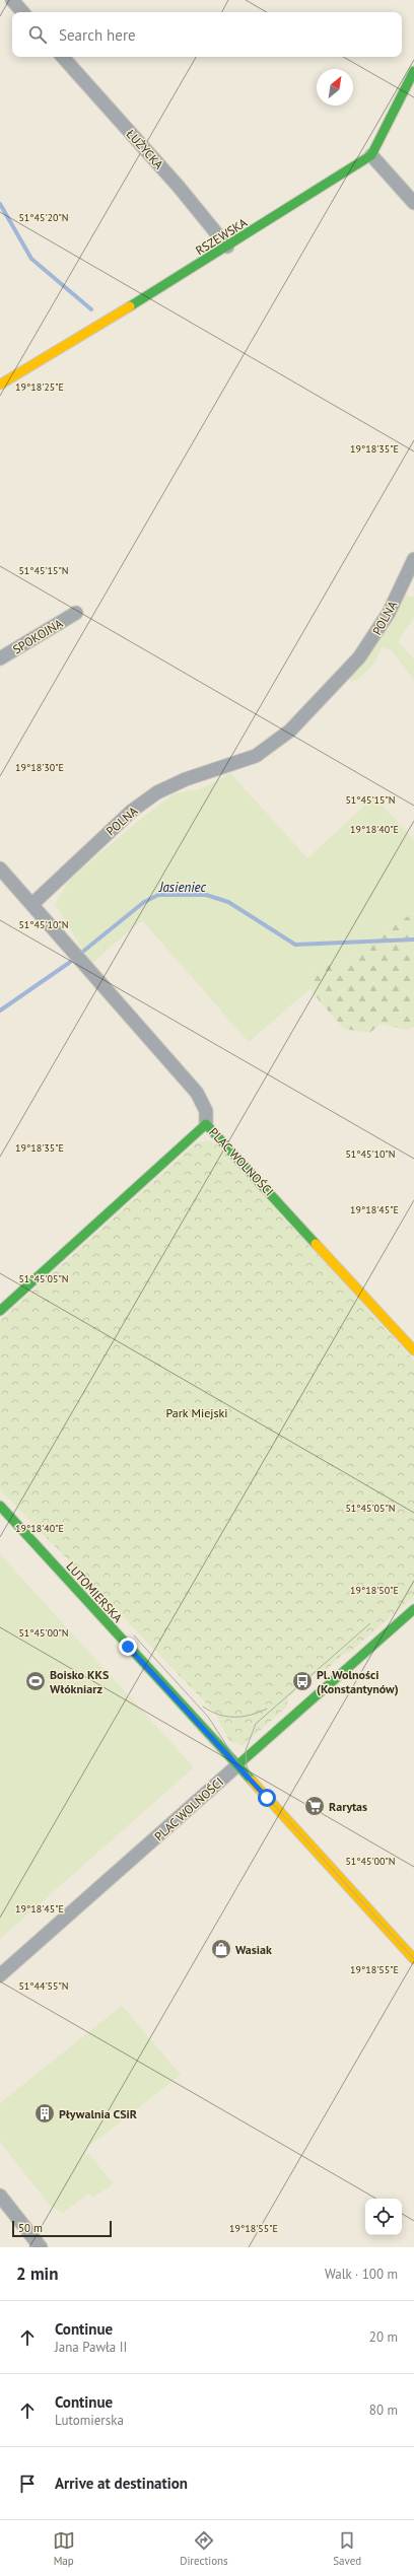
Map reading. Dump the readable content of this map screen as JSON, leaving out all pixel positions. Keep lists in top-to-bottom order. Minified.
{"streets":{"street":["ŁUŻYCKA","RSZEWSKA","POLNA","SPOKOJNA","PLAC WOLNOŚCI","LUTOMIERSKA"]},"crossings":[["ŁUŻYCKA","RSZEWSKA"],["PLAC WOLNOŚCI","LUTOMIERSKA"]],"water":["Jasieniec"],"parks":["Park Miejski"],"places":{"sports":["Boisko KKS Włókniarz"],"bus stop":["Pl. Wolności (Konstantynów)"],"supermarket":["Rarytas"],"shop":["Wasiak"],"building":["Pływalnia CSiR"]},"scale_bar":"50 m","north":"top right","page":{"search":"Search here","scale":"50 m","heading":["2 min","Walk · 100 m"],"list":[["Continue","Jana Pawła II","20 m"],["Continue","Lutomierska","80 m"],"Arrive at destination"],"nav":["Map","Directions","Saved"]},"coordinates":["51°45'20\"N","19°18'25\"E","19°18'35\"E","51°45'15\"N","19°18'30\"E","19°18'40\"E","51°45'10\"N","19°18'45\"E","51°45'05\"N","19°18'50\"E","51°45'00\"N","19°18'55\"E","51°44'55\"N"]}
